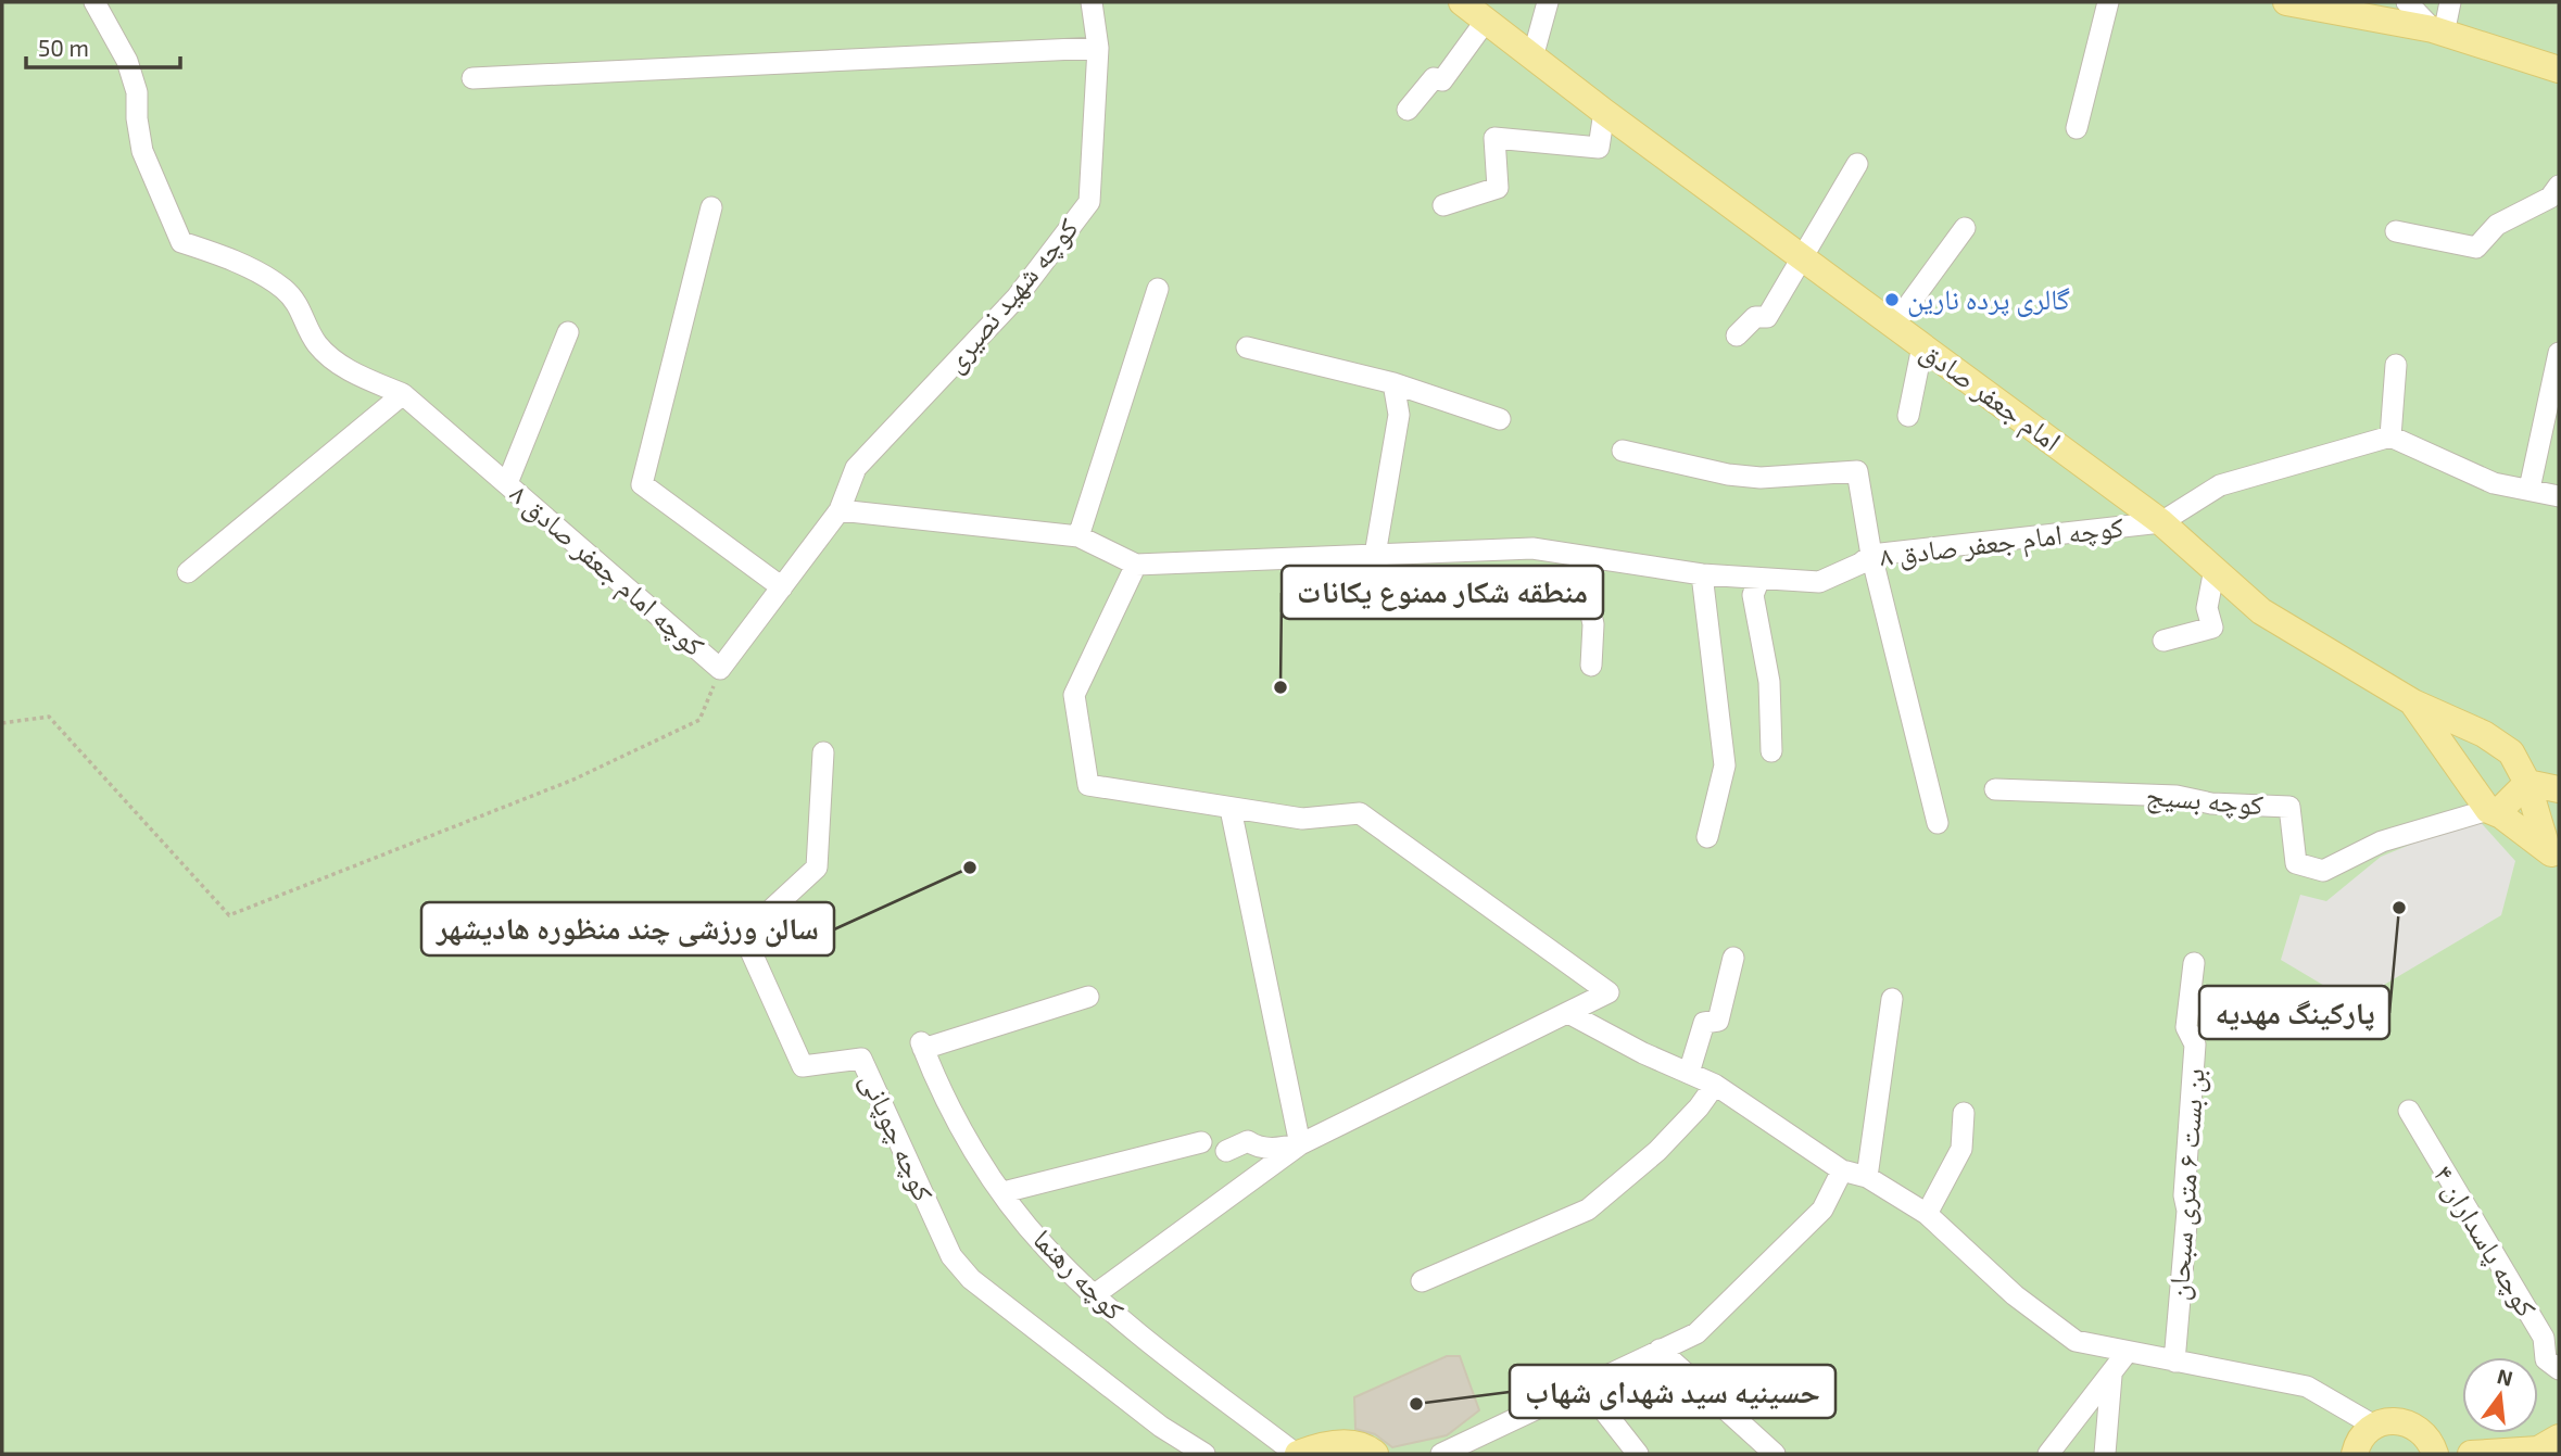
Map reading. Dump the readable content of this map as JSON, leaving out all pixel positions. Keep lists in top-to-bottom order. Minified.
{"streets":{"main road":["امام جعفر صادق"],"street":["کوچه شهید نصیری","کوچه امام جعفر صادق ۸","کوچه بسیج","کوچه چوپانی","بن بست ۶ متری سبحان","کوچه پاسداران ۴","کوچه رهنما"]},"crossings":[["کوچه شهید نصیری","کوچه امام جعفر صادق ۸"],["امام جعفر صادق","کوچه امام جعفر صادق ۸"]],"places":["گالری پرده نارین","منطقه شکار ممنوع یکانات","سالن ورزشی چند منظوره هادیشهر","پارکینگ مهدیه","حسینیه سید شهدای شهاب"],"scale_bar":"50 m","north":"top"}
